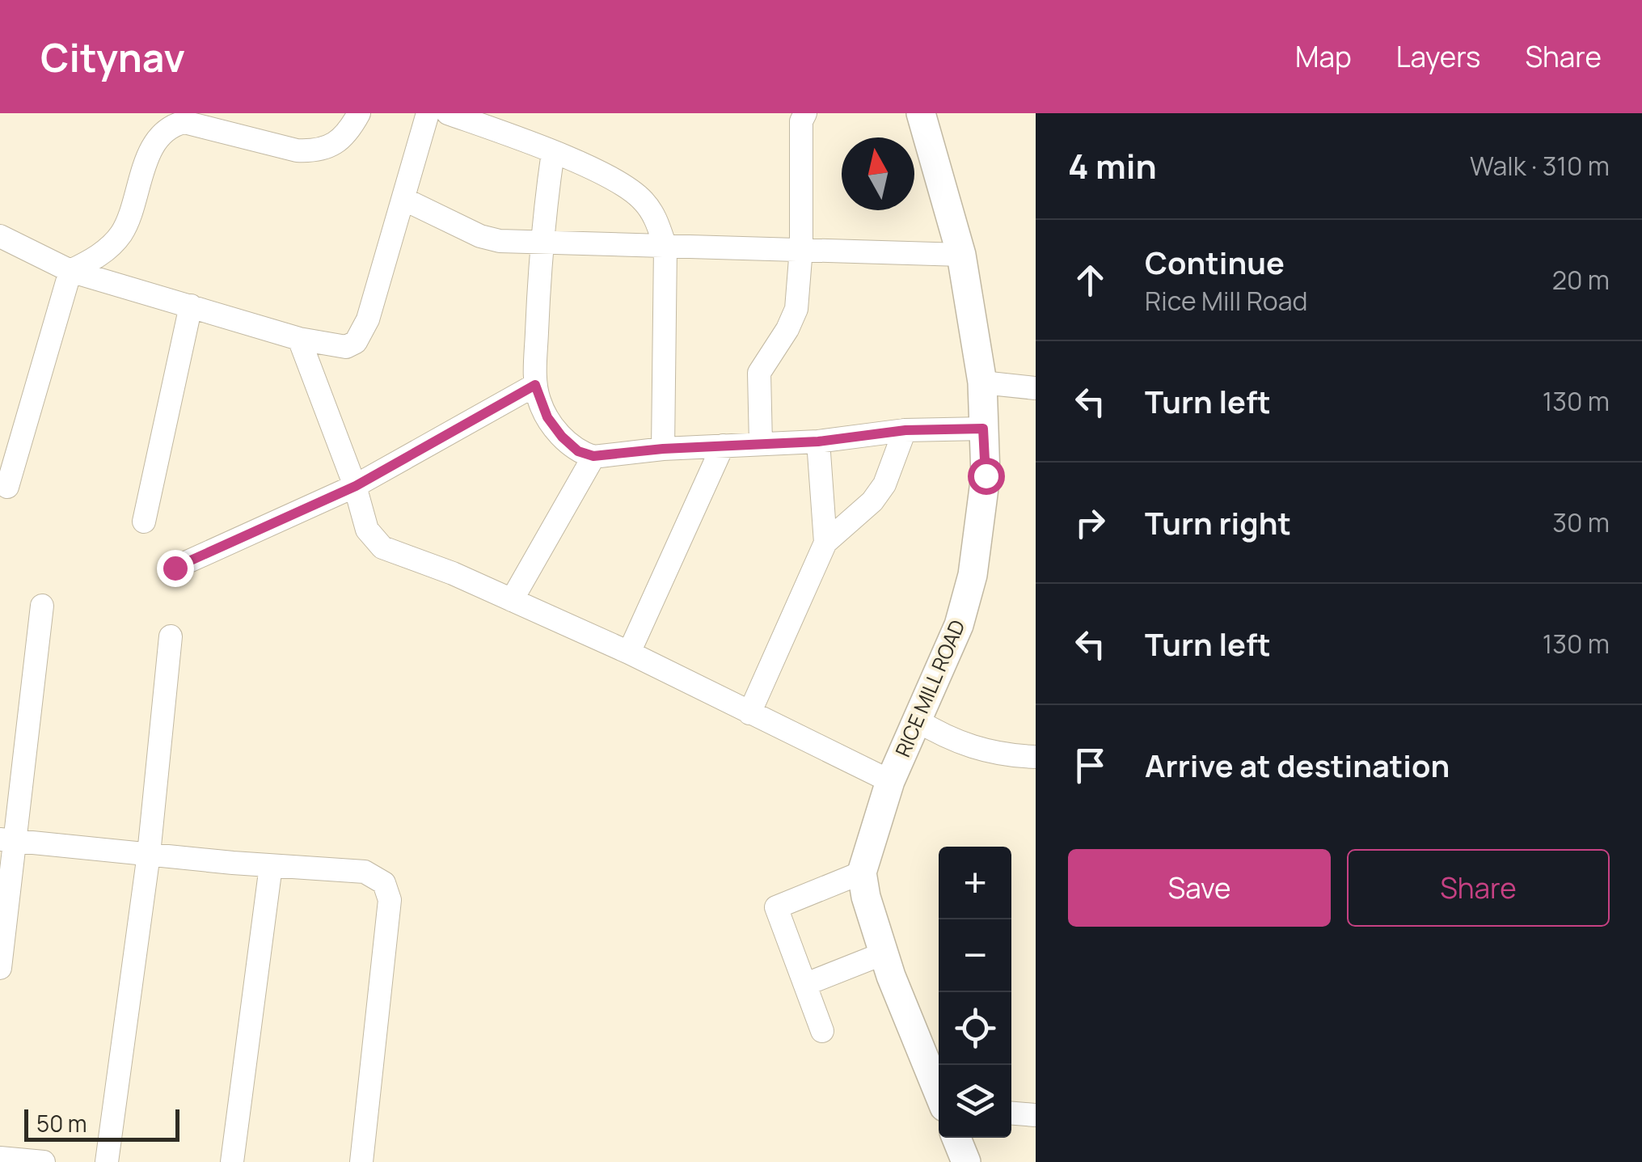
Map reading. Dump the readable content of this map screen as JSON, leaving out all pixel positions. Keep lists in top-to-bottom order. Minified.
{"streets":{"main road":["RICE MILL ROAD"]},"scale_bar":"50 m","north":"top","page":{"header":"Citynav","nav":["Map","Layers","Share"],"heading":["4 min","Walk · 310 m"],"list":[["Continue","Rice Mill Road","20 m"],["Turn left","130 m"],["Turn right","30 m"],["Turn left","130 m"],"Arrive at destination"],"buttons":["Save","Share"],"map_buttons":["+","−"],"scale":"50 m"}}
